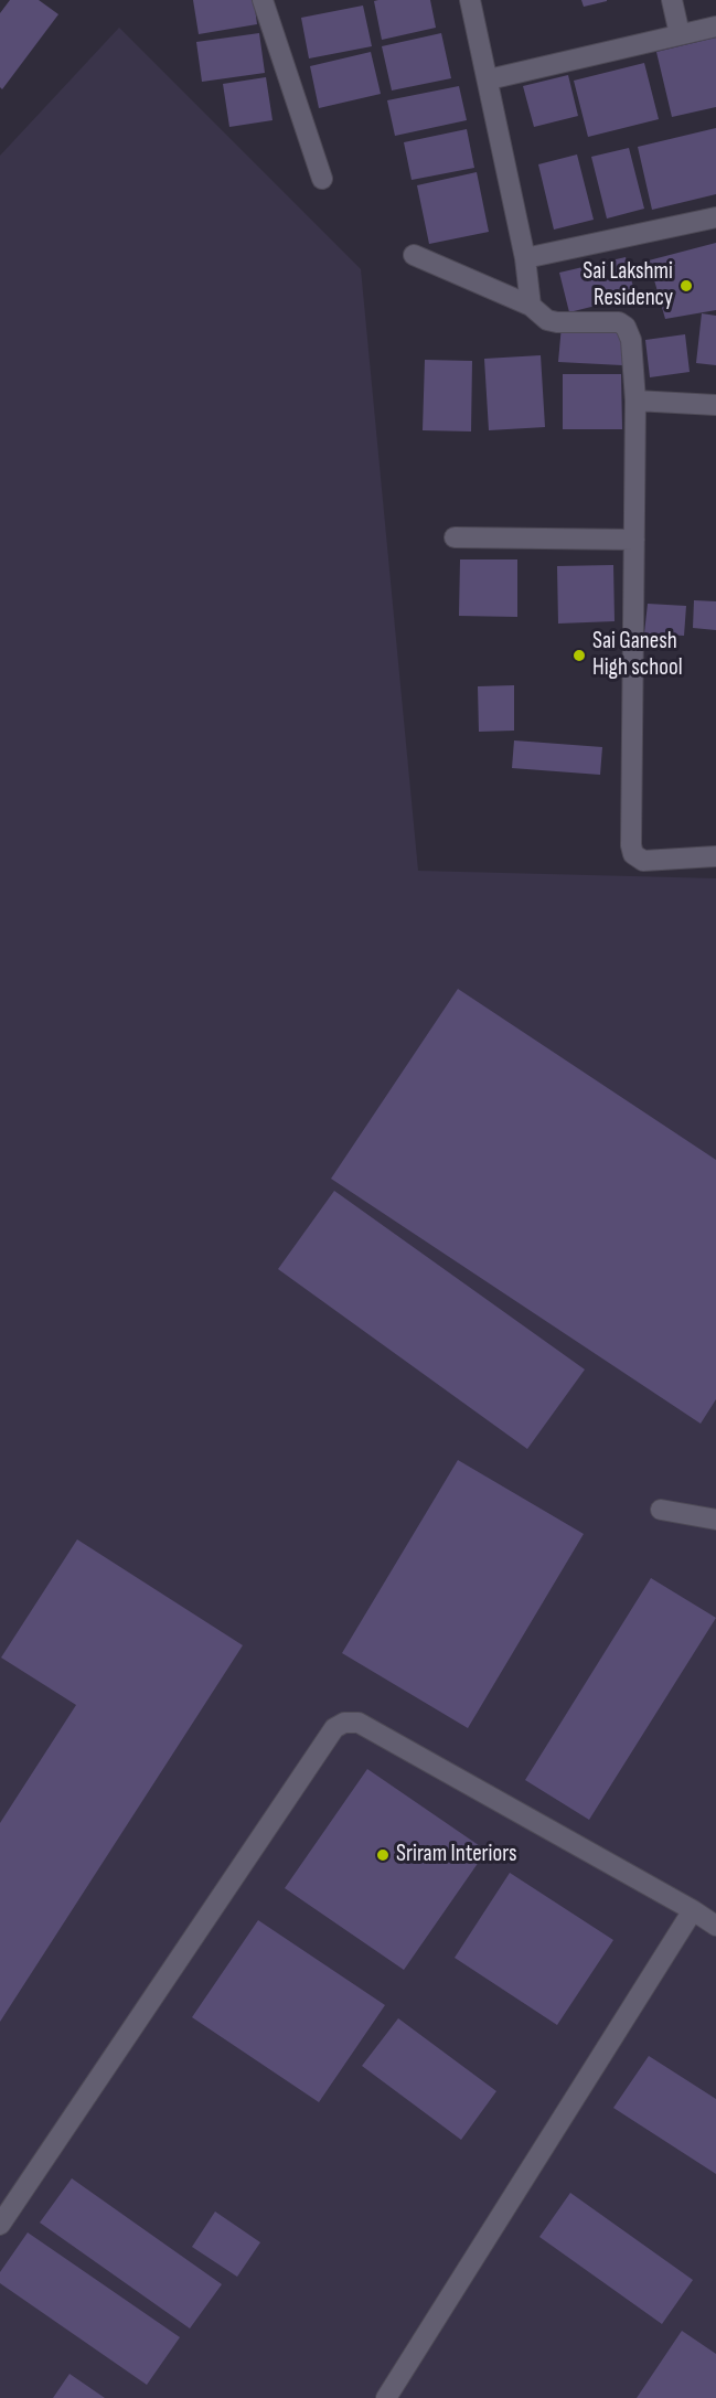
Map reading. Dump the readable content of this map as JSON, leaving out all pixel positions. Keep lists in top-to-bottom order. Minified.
{"places":["Sai Lakshmi Residency","Sai Ganesh High school","Sriram Interiors"]}
